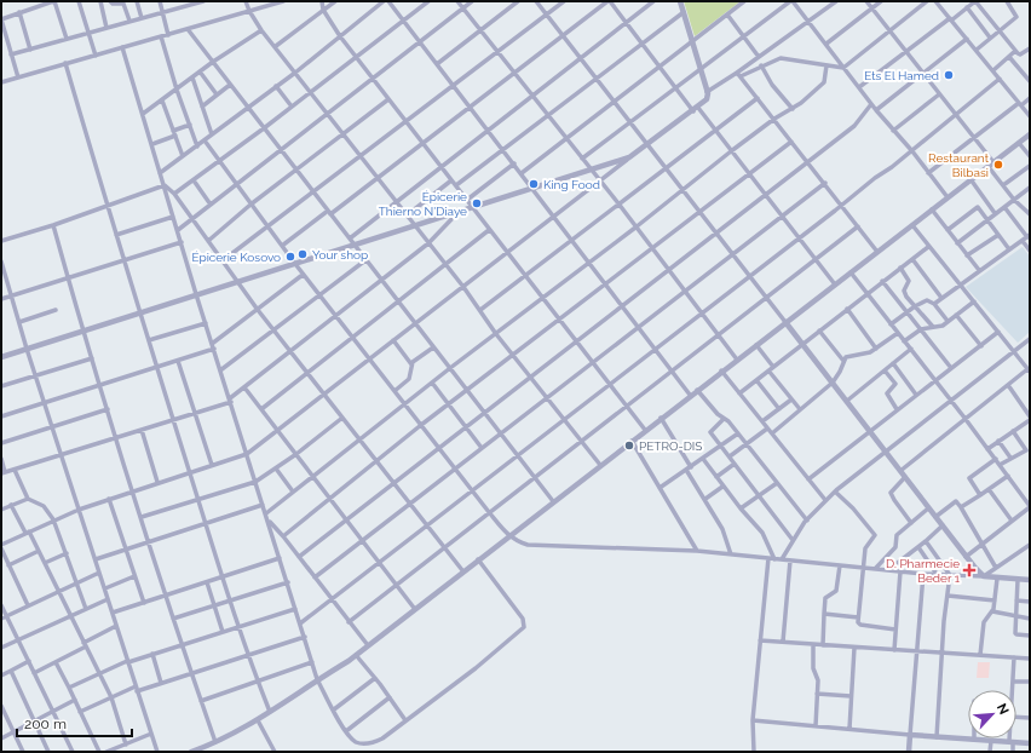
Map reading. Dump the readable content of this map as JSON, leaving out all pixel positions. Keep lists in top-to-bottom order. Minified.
{"places":{"other":["Ets El Hamed","Restaurant Bilbasi","King Food","Épicerie Thierno N'Diaye","Your shop","Épicerie Kosovo","PETRO-DIS"],"health":["D. Pharmecie Beder 1"]},"scale_bar":"200 m","north":"top right"}
